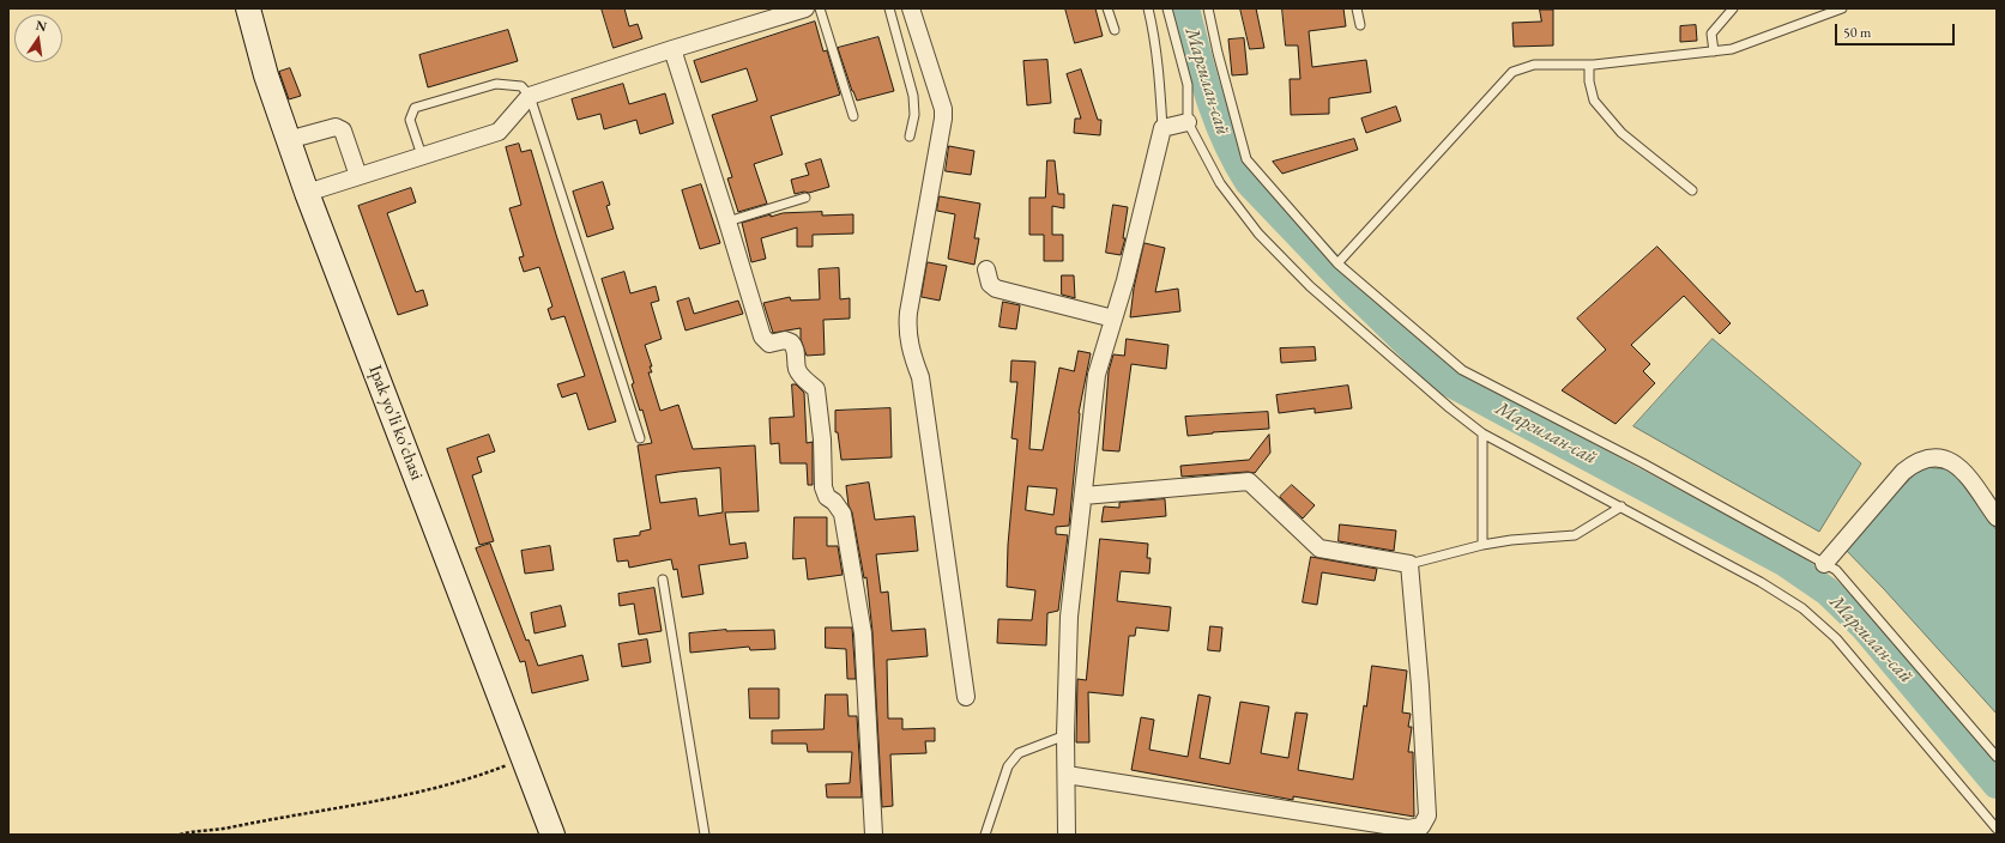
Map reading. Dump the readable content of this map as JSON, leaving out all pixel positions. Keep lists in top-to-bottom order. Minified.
{"streets":{"main road":["Ipak yo'li ko'chasi"]},"water":["Маргилан-сай"],"scale_bar":"50 m","north":"top"}
